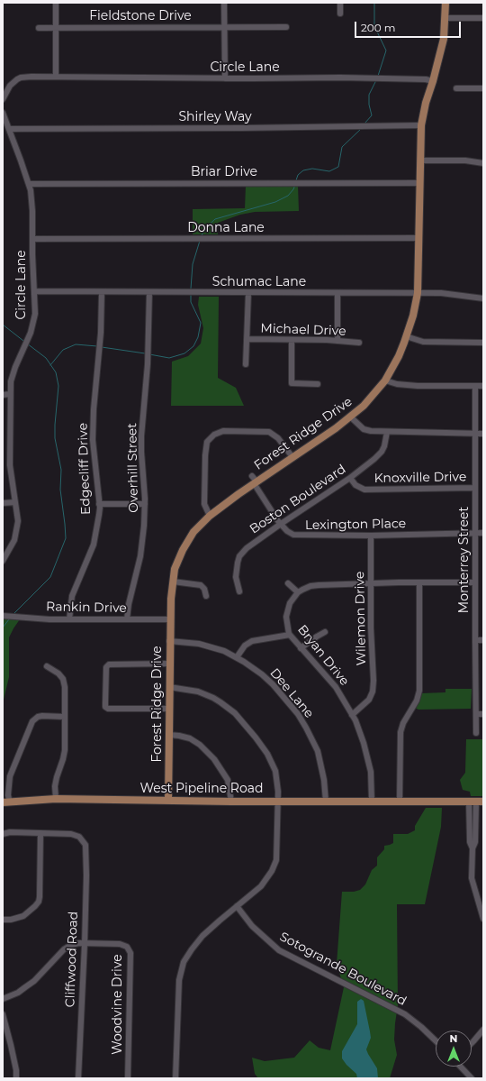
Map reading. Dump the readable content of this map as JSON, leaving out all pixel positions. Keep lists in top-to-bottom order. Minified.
{"streets":{"main road":["Forest Ridge Drive","West Pipeline Road"],"street":["Fieldstone Drive","Circle Lane","Shirley Way","Briar Drive","Donna Lane","Schumac Lane","Michael Drive","Overhill Street","Edgecliff Drive","Knoxville Drive","Boston Boulevard","Lexington Place","Monterrey Street","Rankin Drive","Wilemon Drive","Bryan Drive","Dee Lane","Cliffwood Road","Sotogrande Boulevard","Woodvine Drive"]},"crossings":[["Circle Lane","Shirley Way"],["Circle Lane","Briar Drive"],["Circle Lane","Donna Lane"],["Circle Lane","Schumac Lane"],["Circle Lane","Forest Ridge Drive"],["Shirley Way","Forest Ridge Drive"],["Briar Drive","Forest Ridge Drive"],["Donna Lane","Forest Ridge Drive"],["Schumac Lane","Forest Ridge Drive"],["Schumac Lane","Overhill Street"],["Schumac Lane","Edgecliff Drive"],["Forest Ridge Drive","Lexington Place"],["Forest Ridge Drive","Rankin Drive"],["Forest Ridge Drive","Dee Lane"],["Forest Ridge Drive","West Pipeline Road"],["Overhill Street","Rankin Drive"],["Edgecliff Drive","Rankin Drive"],["Knoxville Drive","Boston Boulevard"],["Knoxville Drive","Monterrey Street"],["Boston Boulevard","Lexington Place"],["Lexington Place","Monterrey Street"],["Lexington Place","Wilemon Drive"],["Wilemon Drive","Bryan Drive"],["Bryan Drive","West Pipeline Road"],["Dee Lane","West Pipeline Road"],["Cliffwood Road","Woodvine Drive"]],"scale_bar":"200 m","north":"top"}
